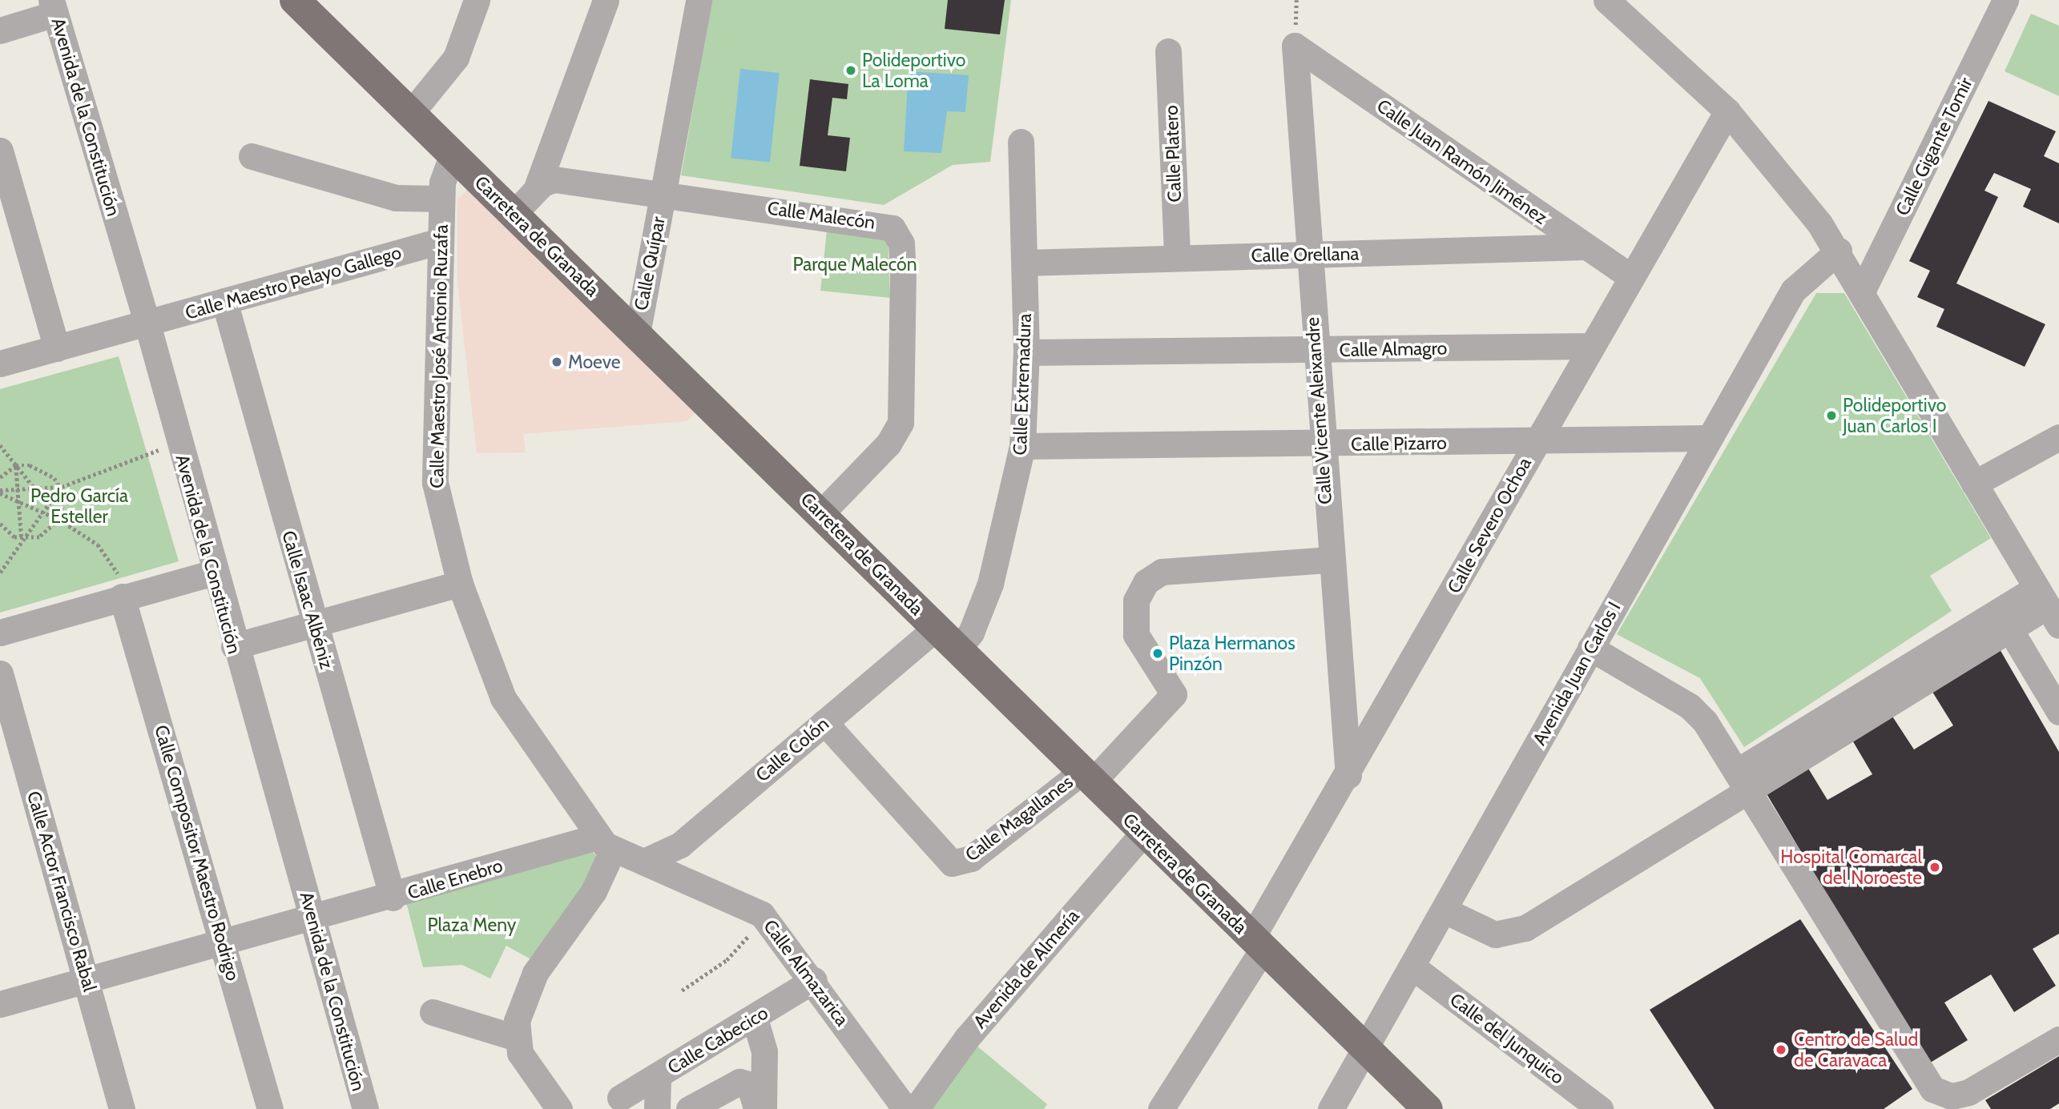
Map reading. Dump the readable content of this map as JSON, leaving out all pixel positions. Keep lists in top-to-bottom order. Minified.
{"streets":{"main road":["Carretera de Granada"],"street":["Avenida de la Constitución","Calle Gigante Tomir","Calle Platero","Calle Juan Ramón Jiménez","Calle Malecón","Calle Orellana","Calle Quípar","Calle Maestro Pelayo Gallego","Calle Almagro","Calle Maestro José Antonio Ruzafa","Calle Extremadura","Calle Vicente Aleixandre","Calle Pizarro","Calle Severo Ochoa","Calle Isaac Albéniz","Avenida Juan Carlos I","Calle Colón","Calle Magallanes","Calle Compositor Maestro Rodrigo","Calle Enebro","Calle Actor Francisco Rabal","Avenida de Almería","Calle Almazarica","Calle del Junquico","Calle Cabecico"]},"crossings":[["Avenida de la Constitución","Calle Maestro Pelayo Gallego"],["Avenida de la Constitución","Calle Enebro"],["Calle Platero","Calle Orellana"],["Calle Juan Ramón Jiménez","Calle Orellana"],["Calle Juan Ramón Jiménez","Calle Vicente Aleixandre"],["Calle Juan Ramón Jiménez","Calle Severo Ochoa"],["Calle Malecón","Carretera de Granada"],["Calle Malecón","Calle Quípar"],["Carretera de Granada","Calle Quípar"],["Carretera de Granada","Calle Maestro José Antonio Ruzafa"],["Carretera de Granada","Calle Extremadura"],["Carretera de Granada","Calle Severo Ochoa"],["Carretera de Granada","Avenida Juan Carlos I"],["Carretera de Granada","Calle Colón"],["Carretera de Granada","Calle Magallanes"],["Carretera de Granada","Avenida de Almería"],["Calle Orellana","Calle Extremadura"],["Calle Orellana","Calle Vicente Aleixandre"],["Calle Maestro Pelayo Gallego","Calle Maestro José Antonio Ruzafa"],["Calle Maestro Pelayo Gallego","Calle Isaac Albéniz"],["Calle Almagro","Calle Extremadura"],["Calle Almagro","Calle Vicente Aleixandre"],["Calle Almagro","Calle Severo Ochoa"],["Calle Maestro José Antonio Ruzafa","Calle Enebro"],["Calle Maestro José Antonio Ruzafa","Calle Almazarica"],["Calle Extremadura","Calle Pizarro"],["Calle Vicente Aleixandre","Calle Pizarro"],["Calle Vicente Aleixandre","Calle Severo Ochoa"],["Calle Vicente Aleixandre","Calle Magallanes"],["Calle Pizarro","Calle Severo Ochoa"],["Calle Pizarro","Avenida Juan Carlos I"],["Calle Isaac Albéniz","Calle Enebro"],["Avenida Juan Carlos I","Calle del Junquico"],["Calle Colón","Calle Magallanes"],["Calle Colón","Calle Almazarica"],["Calle Compositor Maestro Rodrigo","Calle Enebro"],["Calle Enebro","Calle Actor Francisco Rabal"],["Calle Enebro","Calle Almazarica"],["Calle Almazarica","Calle Cabecico"]],"parks":["Parque Malecón","Pedro García Esteller","Plaza Meny"],"places":["Polideportivo La Loma","Moeve","Polideportivo Juan Carlos I","Plaza Hermanos Pinzón","Hospital Comarcal del Noroeste","Centro de Salud de Caravaca"]}
